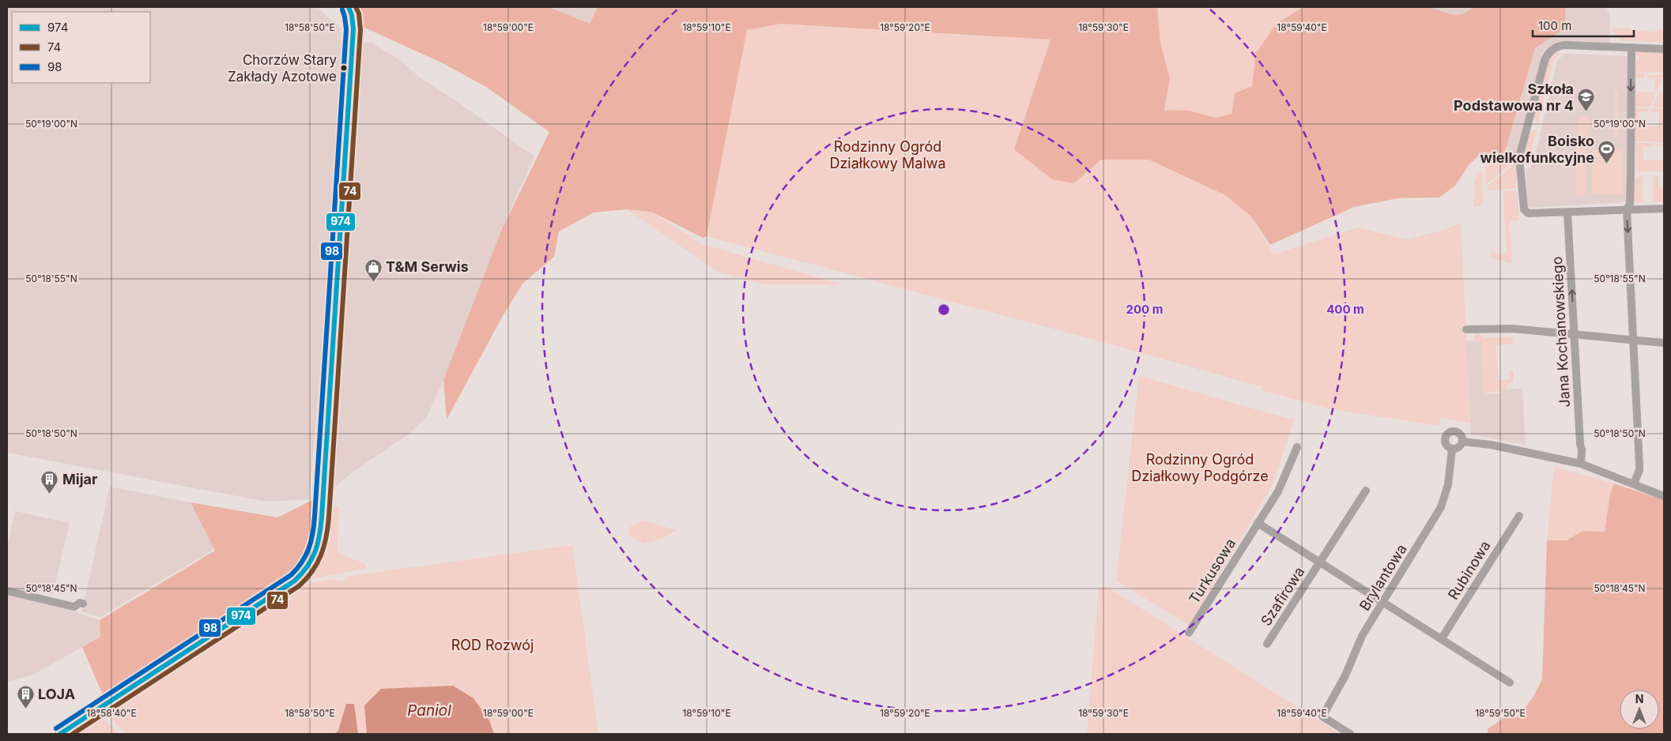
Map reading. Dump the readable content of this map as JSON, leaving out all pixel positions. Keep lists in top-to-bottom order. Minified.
{"streets":{"street":["Jana Kochanowskiego","Rubinowa","Turkusowa","Brylantowa","Szafirowa"]},"crossings":[["Brylantowa","Szafirowa"]],"water":["Paniol"],"parks":["Rodzinny Ogród Działkowy Malwa","Rodzinny Ogród Działkowy Podgórze","ROD Rozwój"],"places":{"other":["Chorzów Stary Zakłady Azotowe"],"school or university":["Szkoła Podstawowa nr 4"],"sports":["Boisko wielkofunkcyjne"],"shop":["T&M Serwis"],"building":["Mijar","LOJA"]},"lines":["transit line 974","transit line 74","transit line 98"],"legend":["974","74","98"],"scale_bar":"100 m","north":"top","coordinates":["18°58'50\"E","18°59'00\"E","18°59'10\"E","18°59'20\"E","18°59'30\"E","18°59'40\"E","50°19'00\"N","50°18'55\"N","50°18'50\"N","50°18'45\"N","18°58'40\"E","18°59'50\"E"],"rings":["200 m","400 m"]}
